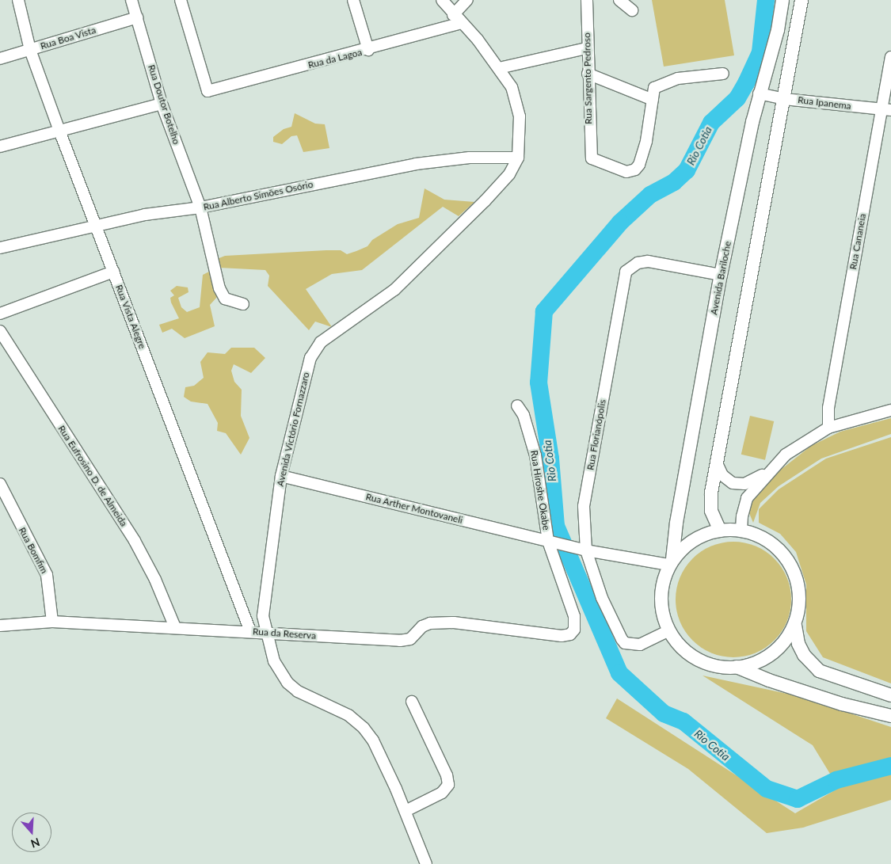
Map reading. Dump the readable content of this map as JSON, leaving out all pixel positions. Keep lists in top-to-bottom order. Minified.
{"streets":{"main road":["Avenida Bariloche"],"street":["Rua Boa Vista","Rua da Lagoa","Rua Sargento Pedroso","Rua Ipanema","Rua Doutor Botelho","Rua Alberto Simões Osório","Rua Cananeia","Rua Vista Alegre","Avenida Victório Fornazzaro","Rua Florianópolis","Rua Eufrosino D. de Almeida","Rua Hiroshe Okabe","Rua Arther Montovaneli","Rua Bomfim","Rua da Reserva"]},"crossings":[["Rua Boa Vista","Rua Doutor Botelho"],["Rua Boa Vista","Rua Vista Alegre"],["Rua da Lagoa","Avenida Victório Fornazzaro"],["Rua Ipanema","Rua Cananeia"],["Rua Ipanema","Avenida Bariloche"],["Rua Doutor Botelho","Rua Alberto Simões Osório"],["Rua Alberto Simões Osório","Rua Vista Alegre"],["Rua Alberto Simões Osório","Avenida Victório Fornazzaro"],["Avenida Bariloche","Rua Florianópolis"],["Avenida Bariloche","Rua Arther Montovaneli"],["Rua Vista Alegre","Rua da Reserva"],["Avenida Victório Fornazzaro","Rua Arther Montovaneli"],["Avenida Victório Fornazzaro","Rua da Reserva"],["Rua Florianópolis","Rua Arther Montovaneli"],["Rua Eufrosino D. de Almeida","Rua da Reserva"],["Rua Hiroshe Okabe","Rua Arther Montovaneli"],["Rua Hiroshe Okabe","Rua da Reserva"],["Rua Bomfim","Rua da Reserva"]],"water":["Rio Cotia"],"north":"bottom"}
